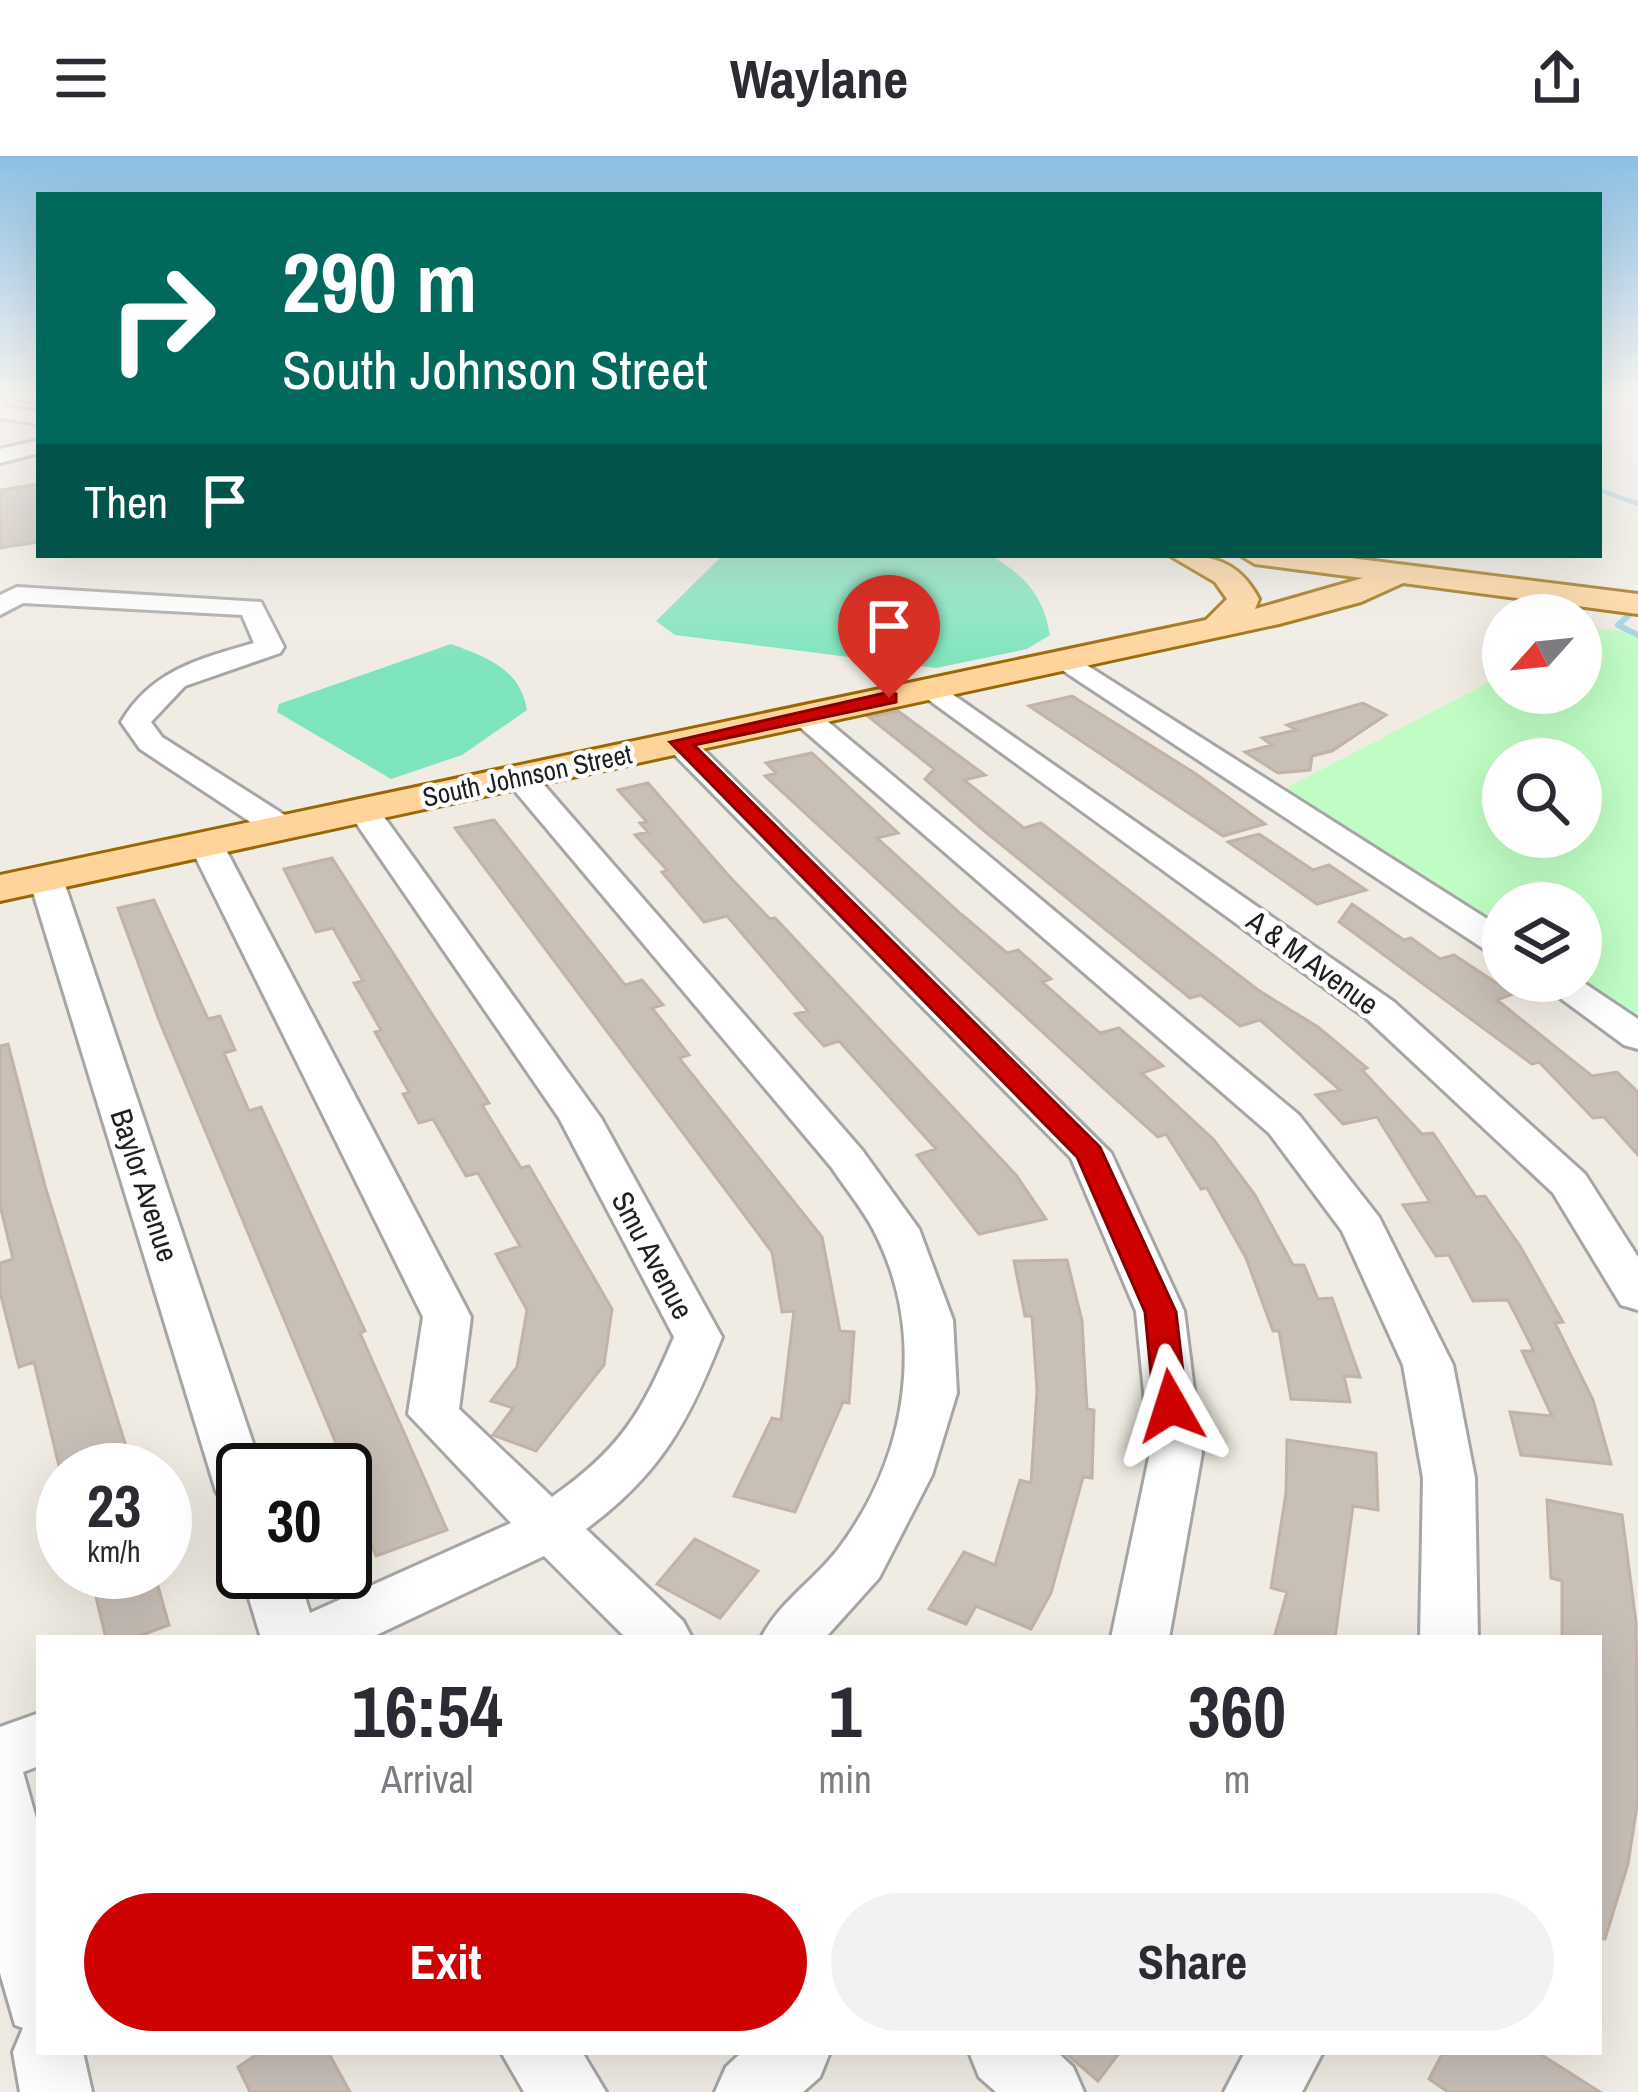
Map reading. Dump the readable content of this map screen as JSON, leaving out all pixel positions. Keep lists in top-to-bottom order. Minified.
{"streets":{"main road":["South Johnson Street"],"street":["A & M Avenue","Baylor Avenue","Smu Avenue"]},"crossings":[["South Johnson Street","A & M Avenue"],["South Johnson Street","Baylor Avenue"],["South Johnson Street","Smu Avenue"]],"north":"bottom left","page":{"header":"Waylane","turn":["290 m","South Johnson Street"],"then":"Then","speed":"23 km/h","limit":"30","eta":["16:54","Arrival","1","min","360","m"],"buttons":["Exit","Share"]}}
